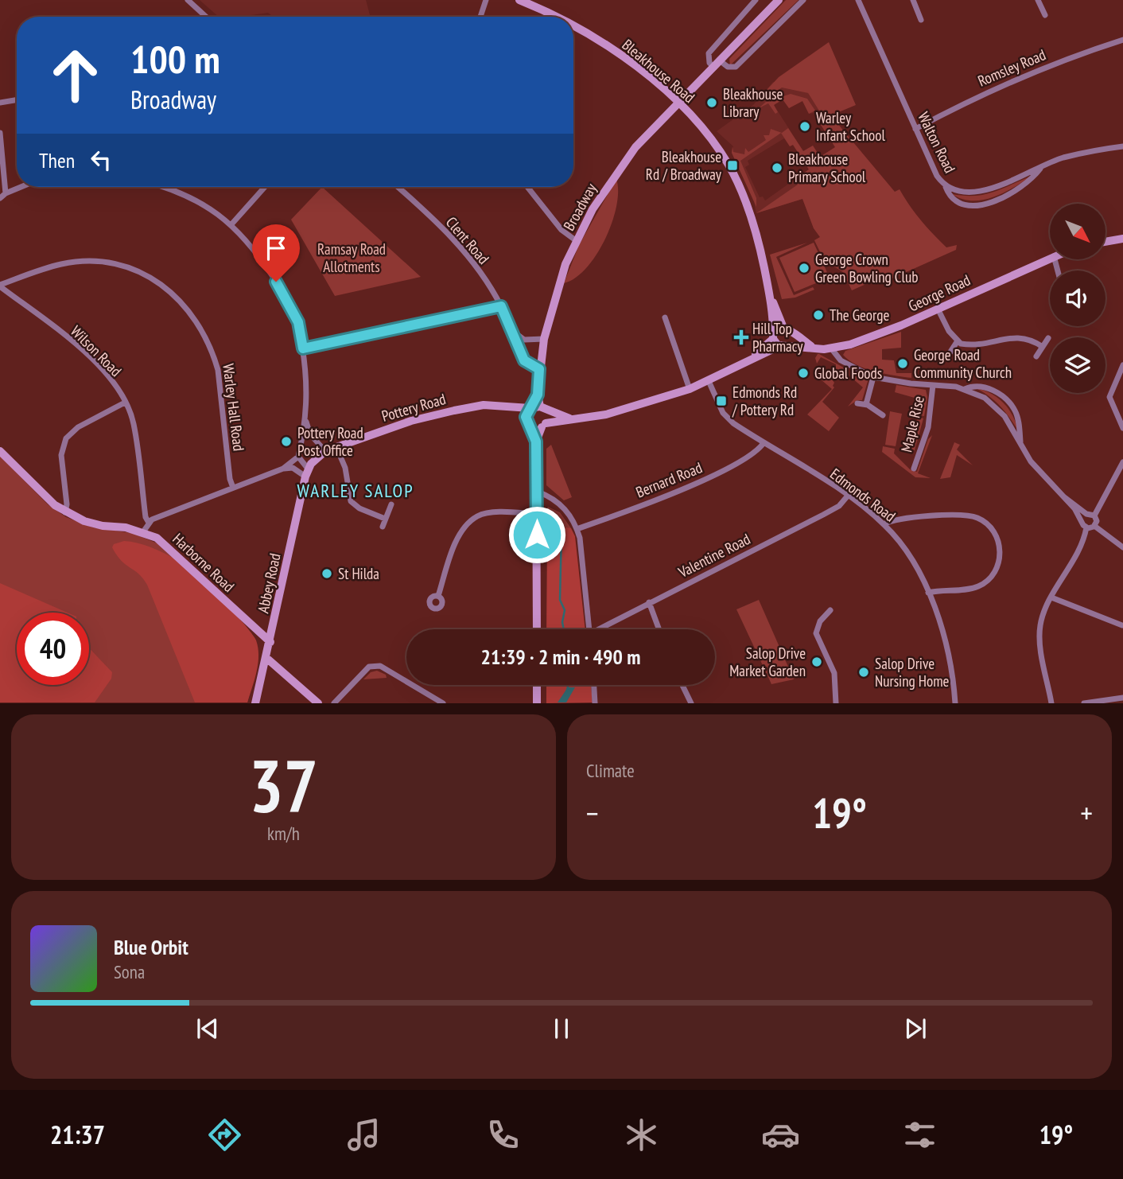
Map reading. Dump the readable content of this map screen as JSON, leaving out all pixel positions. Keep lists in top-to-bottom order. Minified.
{"streets":{"street":["Romsley Road","Bleakhouse Road","Walton Road","Broadway","Clent Road","George Road","Wilson Road","Warley Hall Road","Pottery Road","Maple Rise","Bernard Road","Edmonds Road","Valentine Road","Harborne Road","Abbey Road"]},"crossings":[["Romsley Road","Walton Road"],["Bleakhouse Road","Broadway"],["Bleakhouse Road","George Road"],["Bleakhouse Road","Pottery Road"],["Broadway","Clent Road"],["Broadway","Pottery Road"],["George Road","Pottery Road"],["Wilson Road","Warley Hall Road"],["Pottery Road","Edmonds Road"],["Pottery Road","Abbey Road"],["Bernard Road","Edmonds Road"],["Edmonds Road","Valentine Road"],["Harborne Road","Abbey Road"]],"districts":["WARLEY SALOP"],"parks":["Ramsay Road Allotments"],"places":{"other":["Bleakhouse Library","Warley Infant School","Bleakhouse Primary School","George Crown Green Bowling Club","The George","George Road Community Church","Global Foods","Pottery Road Post Office","St Hilda","Salop Drive Market Garden","Salop Drive Nursing Home"],"transit":["Bleakhouse Rd / Broadway","Edmonds Rd / Pottery Rd"],"health":["Hill Top Pharmacy"]},"north":"bottom right","page":{"turn":["100 m","Broadway"],"then":"Then","limit":"40","trip":"21:39 · 2 min · 490 m","tile":[["37","km/h"],"Climate"],"heat":["−","19°","+"],"song":["Blue Orbit","Sona"],"tabs":["21:37","19°"]}}
